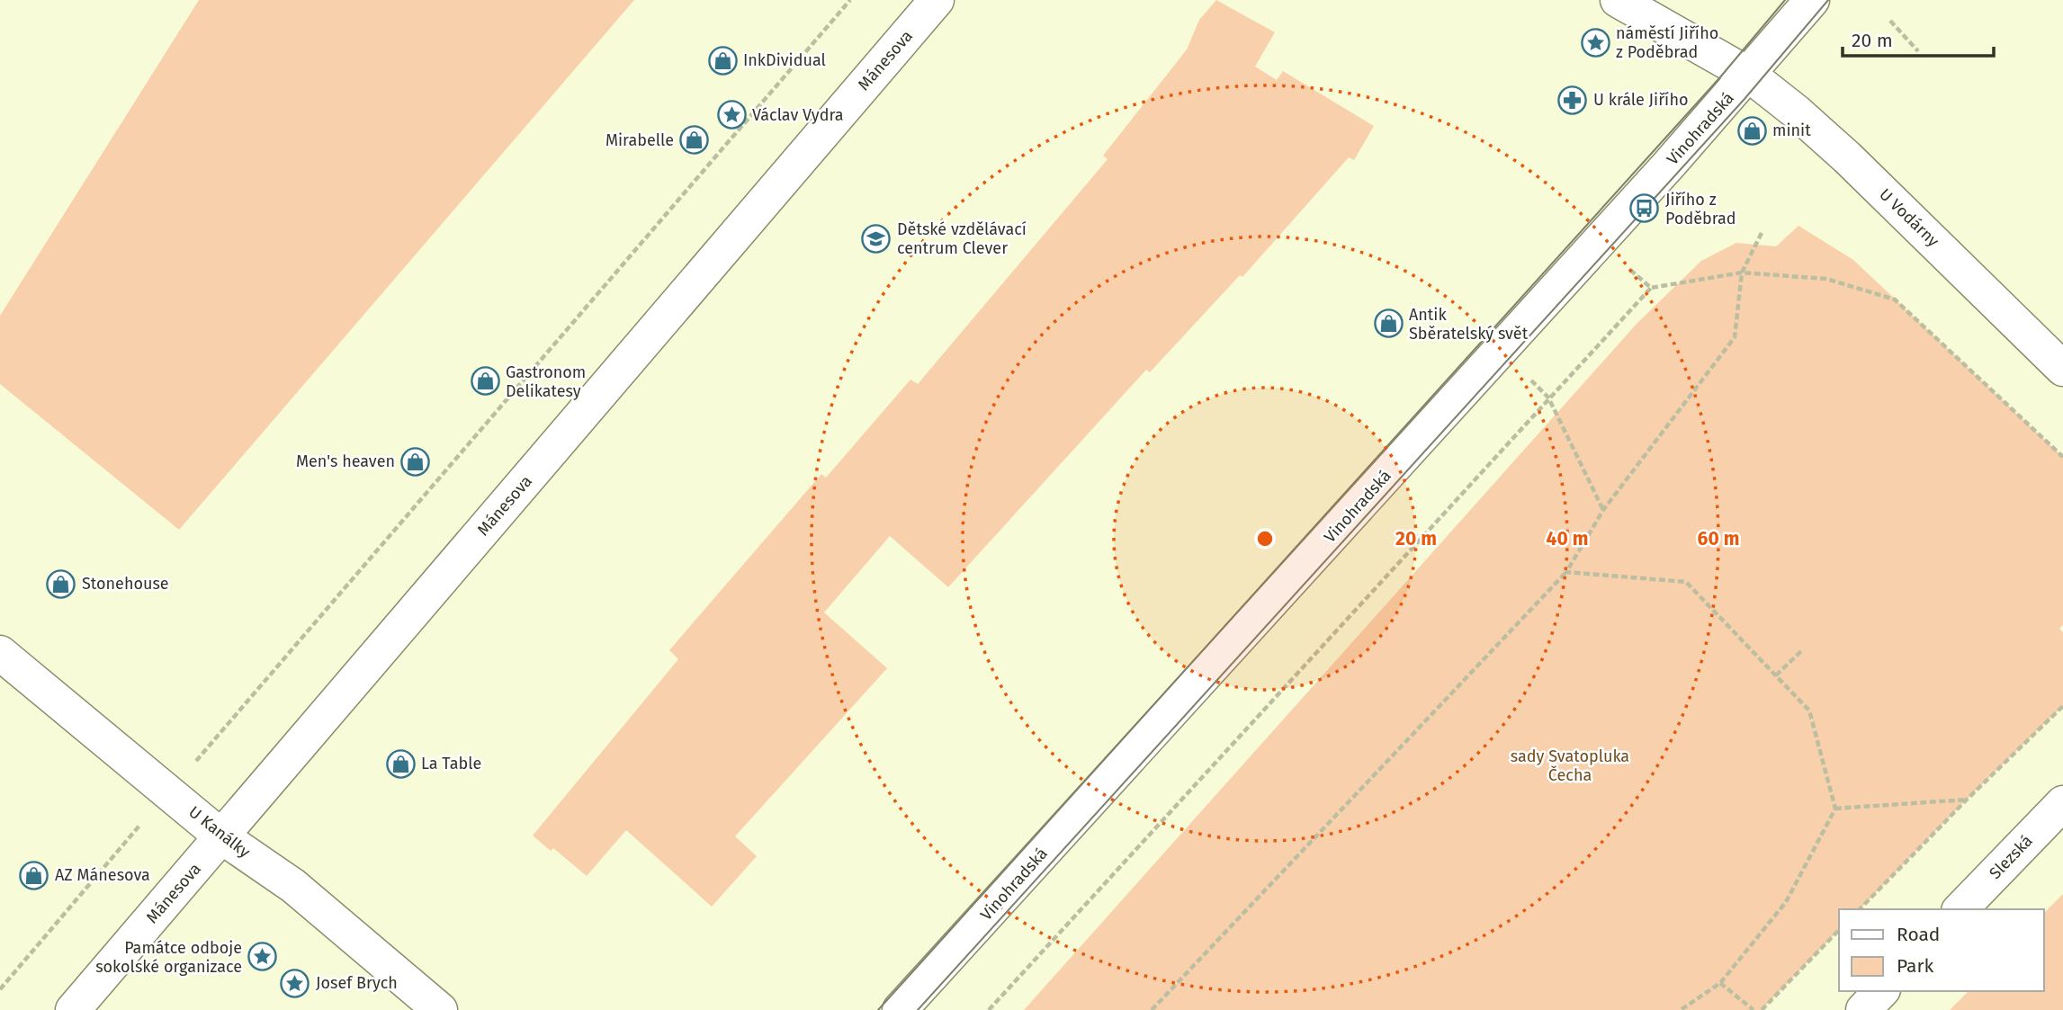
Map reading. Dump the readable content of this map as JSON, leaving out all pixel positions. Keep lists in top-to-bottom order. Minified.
{"streets":{"street":["Mánesova","Vinohradská","U Vodárny","U Kanálky","Slezská"]},"crossings":[["Mánesova","U Kanálky"],["Vinohradská","U Vodárny"]],"parks":["sady Svatopluka Čecha"],"places":{"place":["náměstí Jiřího z Poděbrad","Václav Vydra","Památce odboje sokolské organizace","Josef Brych"],"shop":["InkDividual","minit","Mirabelle","Antik Sběratelský svět","Gastronom Delikatesy","Men's heaven","Stonehouse","La Table","AZ Mánesova"],"pharmacy":["U krále Jiřího"],"bus stop":["Jiřího z Poděbrad"],"school or university":["Dětské vzdělávací centrum Clever"]},"legend":["Road","Park"],"scale_bar":"20 m","rings":["20 m","40 m","60 m"]}
